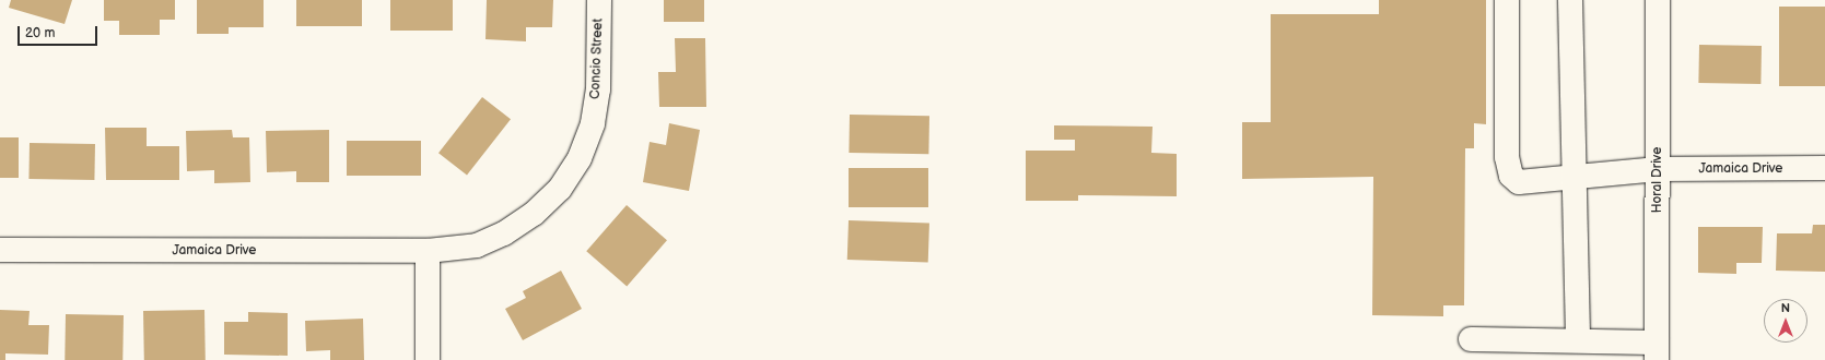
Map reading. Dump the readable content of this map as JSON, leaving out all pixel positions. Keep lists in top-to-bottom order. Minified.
{"streets":{"street":["Concio Street","Jamaica Drive","Horal Drive"]},"crossings":[["Concio Street","Jamaica Drive"],["Jamaica Drive","Horal Drive"]],"scale_bar":"20 m","north":"top"}
